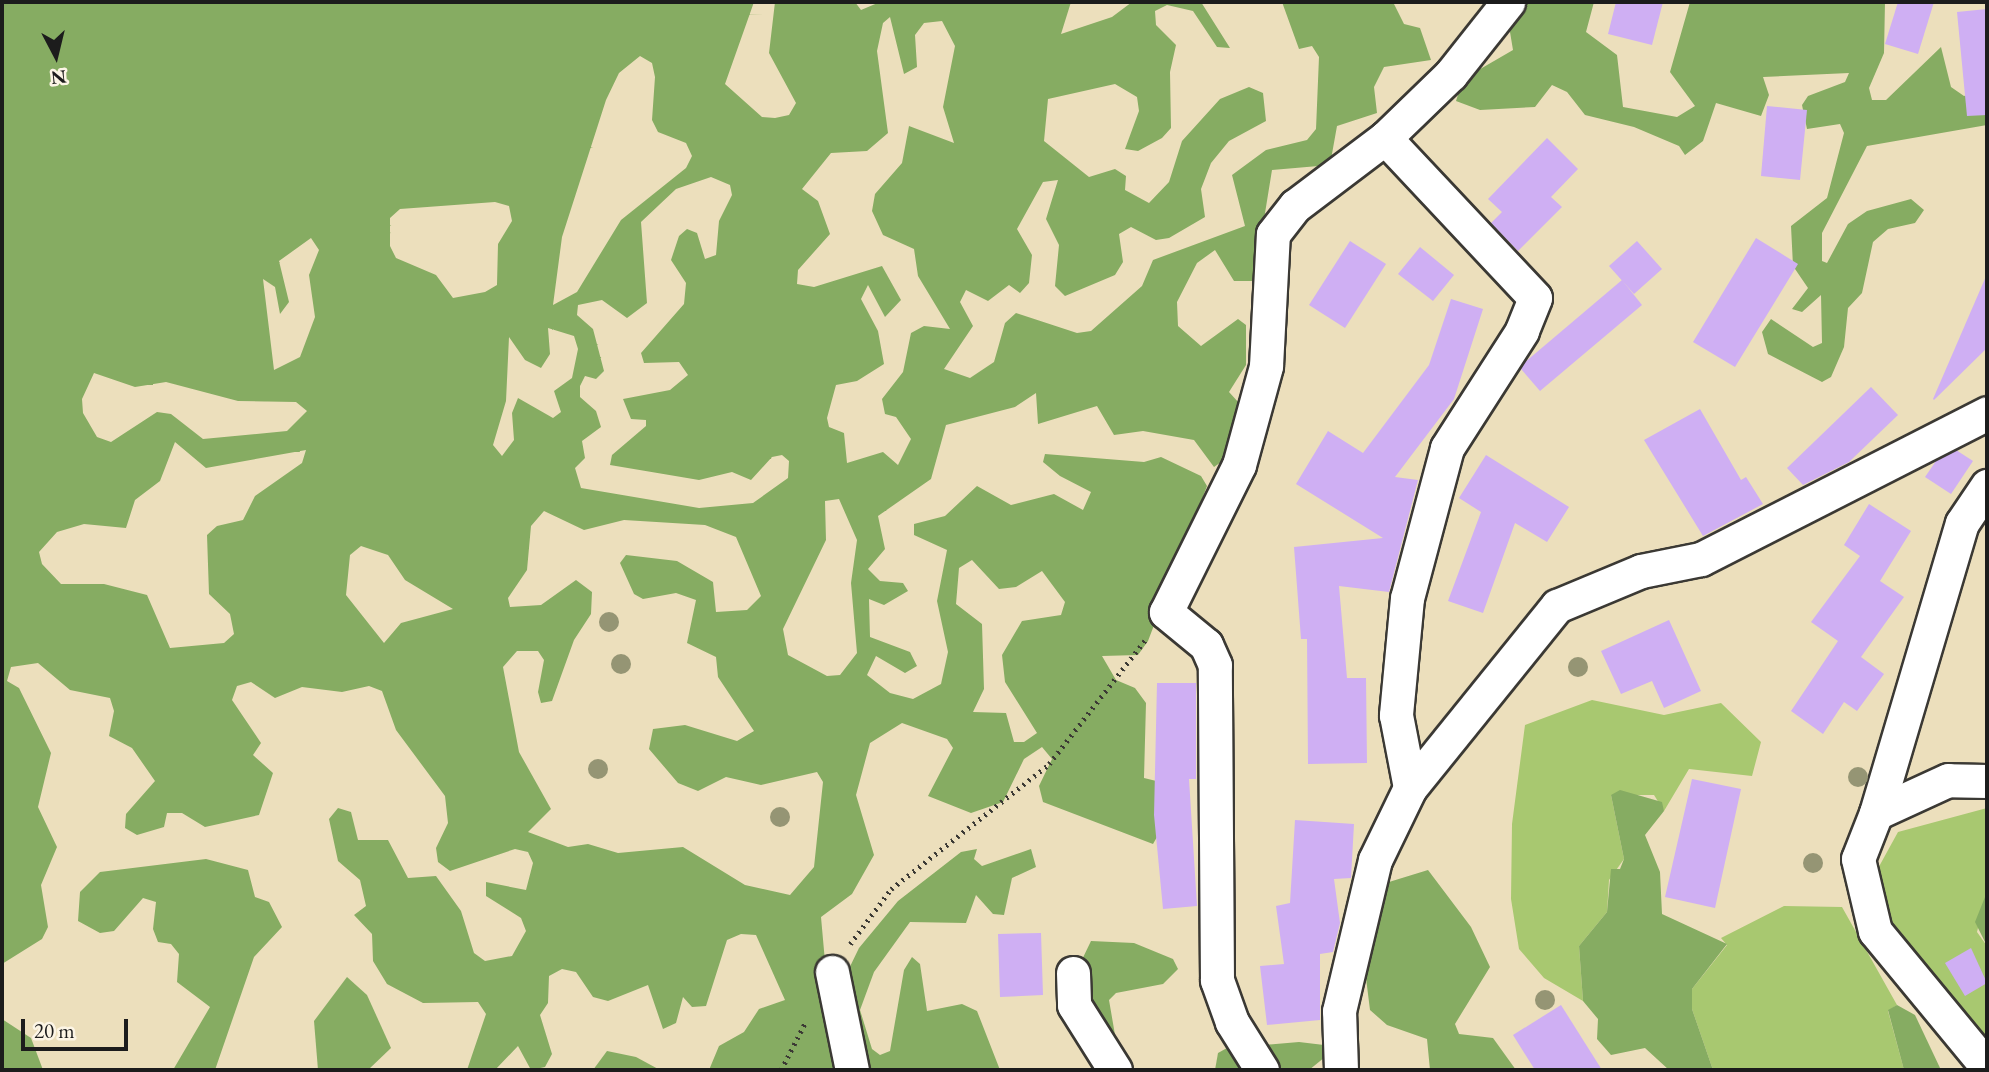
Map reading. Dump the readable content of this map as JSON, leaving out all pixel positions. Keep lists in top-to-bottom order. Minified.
{"scale_bar":"20 m","north":"bottom"}
